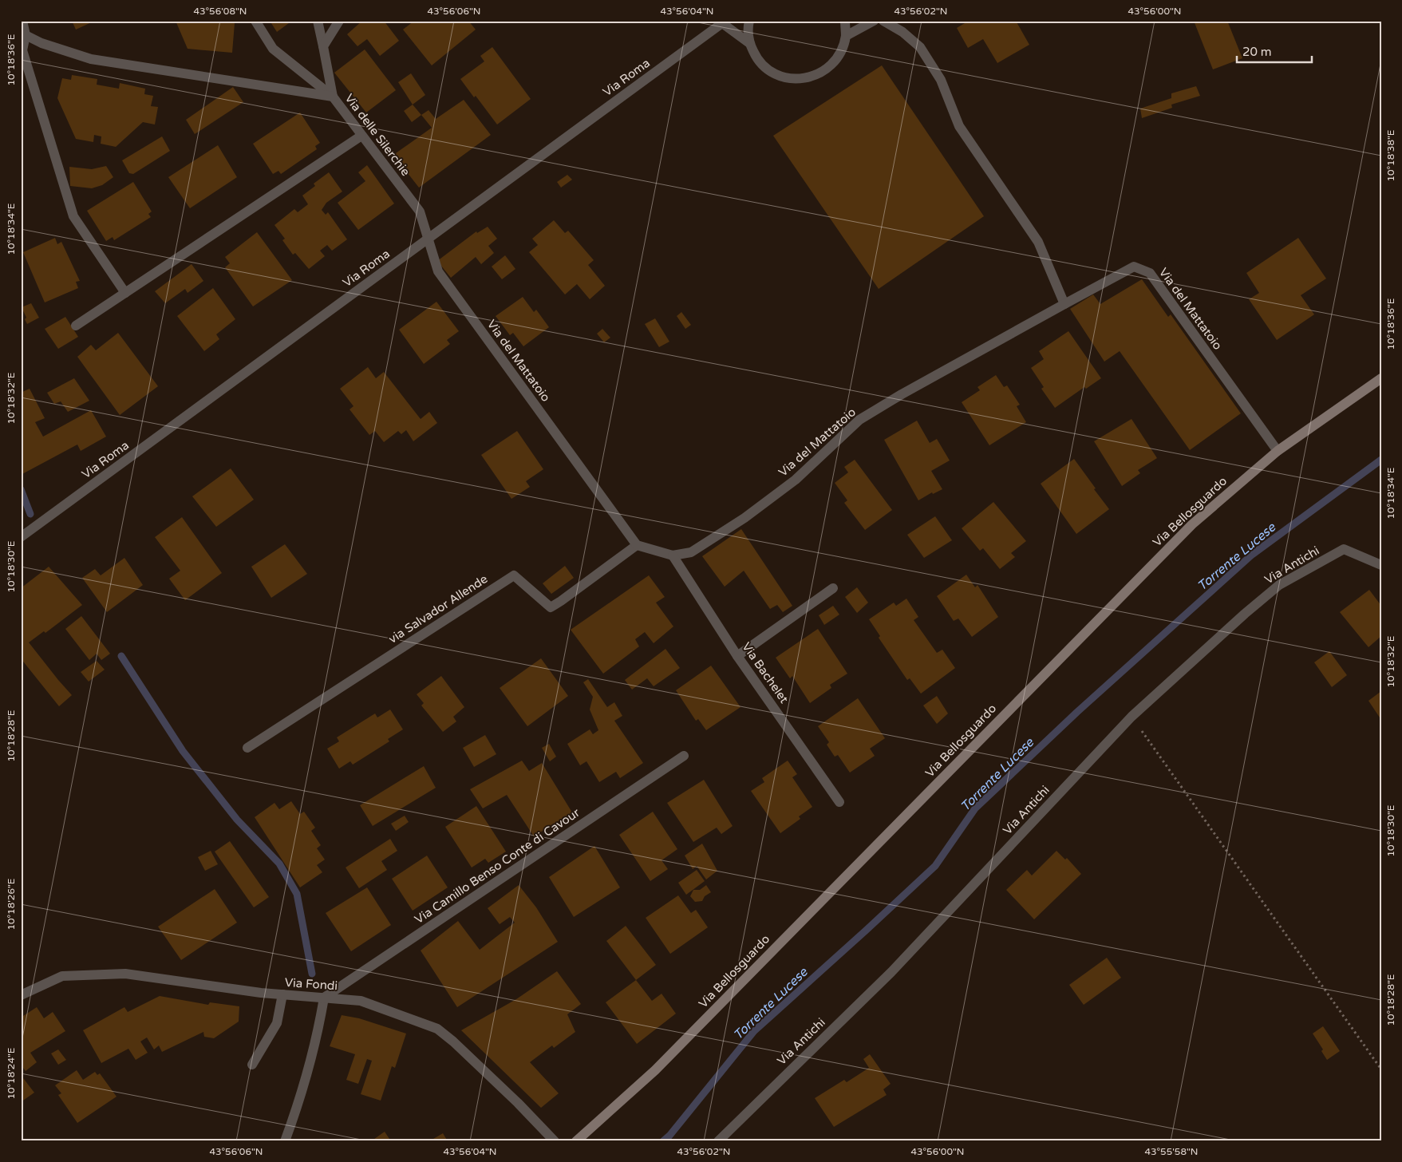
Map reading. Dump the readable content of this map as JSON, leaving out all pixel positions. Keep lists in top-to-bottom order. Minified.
{"streets":{"main road":["Via Bellosguardo"],"street":["Via Roma","Via delle Silerchie","Via del Mattatoio","Via Antichi","via Salvador Allende","Via Bachelet","Via Camillo Benso Conte di Cavour","Via Fondi"]},"crossings":[["Via Roma","Via delle Silerchie"],["Via Roma","Via del Mattatoio"],["Via delle Silerchie","Via del Mattatoio"],["Via del Mattatoio","Via Bellosguardo"],["Via del Mattatoio","via Salvador Allende"],["Via del Mattatoio","Via Bachelet"],["Via Camillo Benso Conte di Cavour","Via Fondi"]],"water":["Torrente Lucese"],"scale_bar":"20 m","coordinates":["43°56'08\"N","43°56'06\"N","43°56'04\"N","43°56'02\"N","43°56'00\"N","10°18'36\"E","10°18'38\"E","10°18'34\"E","10°18'32\"E","10°18'30\"E","10°18'28\"E","10°18'26\"E","10°18'24\"E","43°55'58\"N"]}
